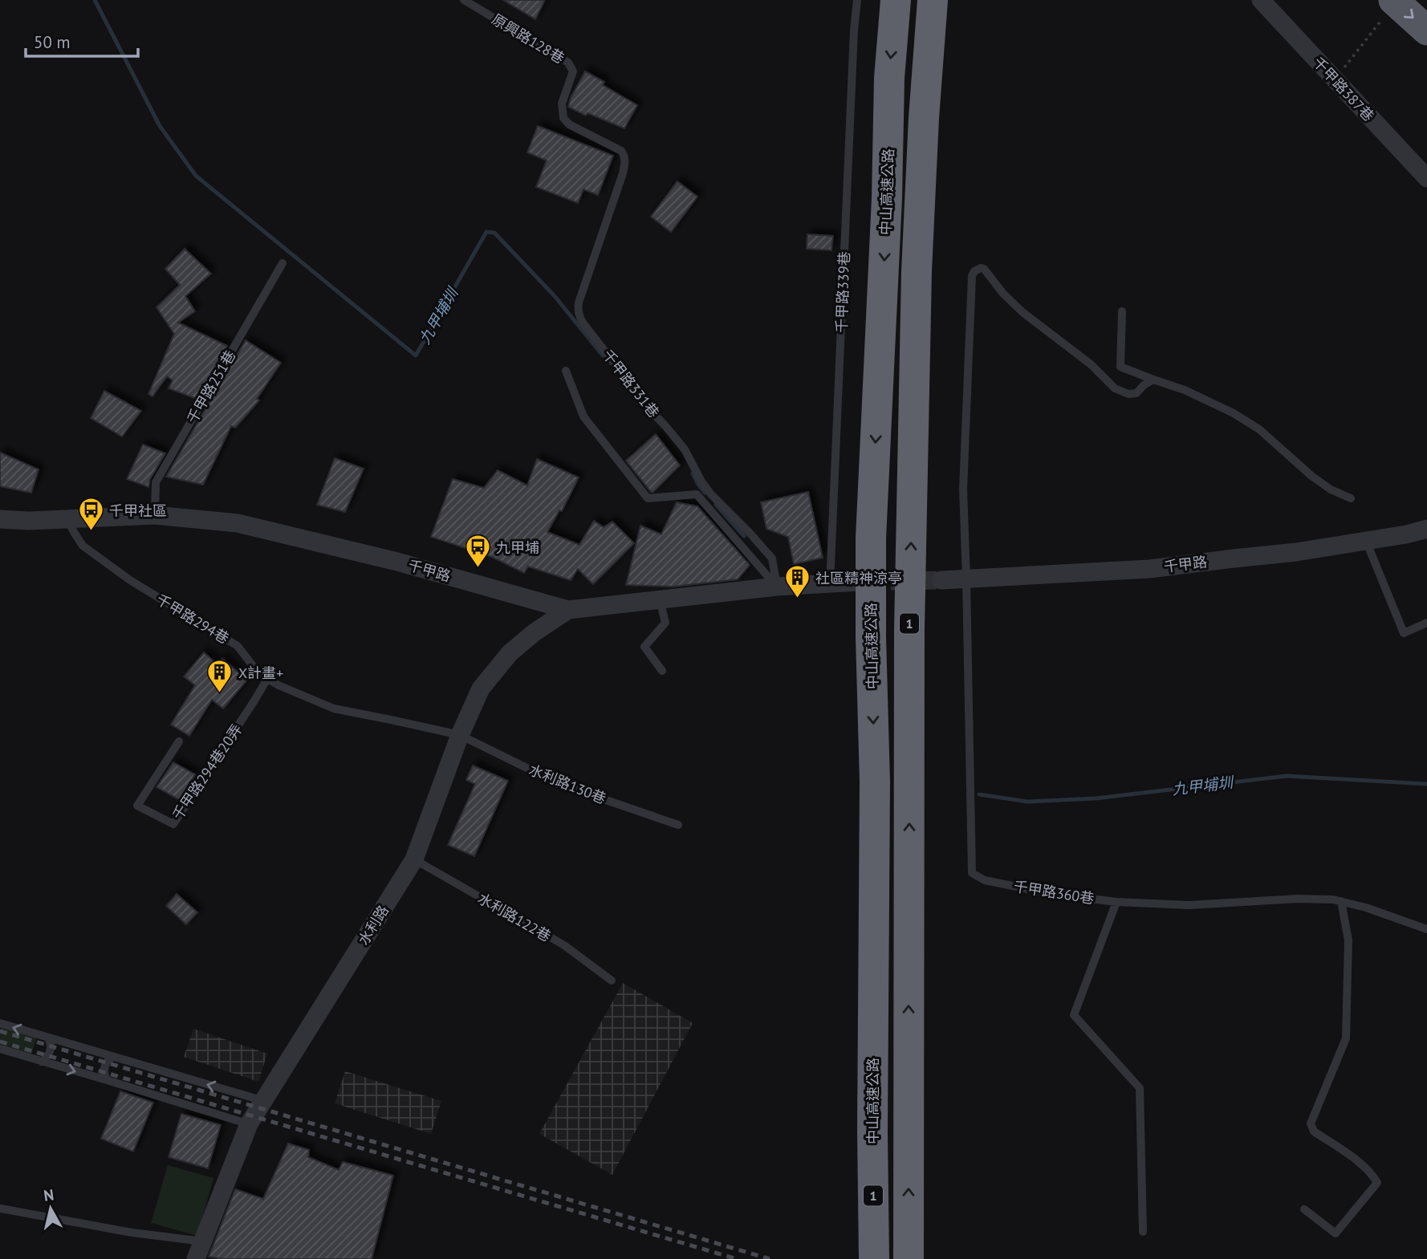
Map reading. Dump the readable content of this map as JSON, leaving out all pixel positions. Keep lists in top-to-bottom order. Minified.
{"streets":{"highway":["中山高速公路","1"],"street":["千甲路387巷","千甲路","水利路"],"lane":["原興路128巷","千甲路339巷","千甲路331巷","千甲路251巷","千甲路294巷","千甲路294巷20弄","水利路130巷","千甲路360巷","水利路122巷"]},"crossings":[["原興路128巷","千甲路331巷"],["千甲路339巷","千甲路"],["千甲路331巷","千甲路"],["千甲路251巷","千甲路"],["千甲路","千甲路294巷"],["千甲路","千甲路360巷"],["千甲路","水利路"],["千甲路294巷","千甲路294巷20弄"],["千甲路294巷","水利路130巷"],["千甲路294巷","水利路"],["水利路130巷","水利路"],["水利路122巷","水利路"]],"water":["九甲埔圳"],"places":{"bus stop":["千甲社區","九甲埔"],"building":["社區精神涼亭","X計畫+"]},"scale_bar":"50 m","north":"top"}
